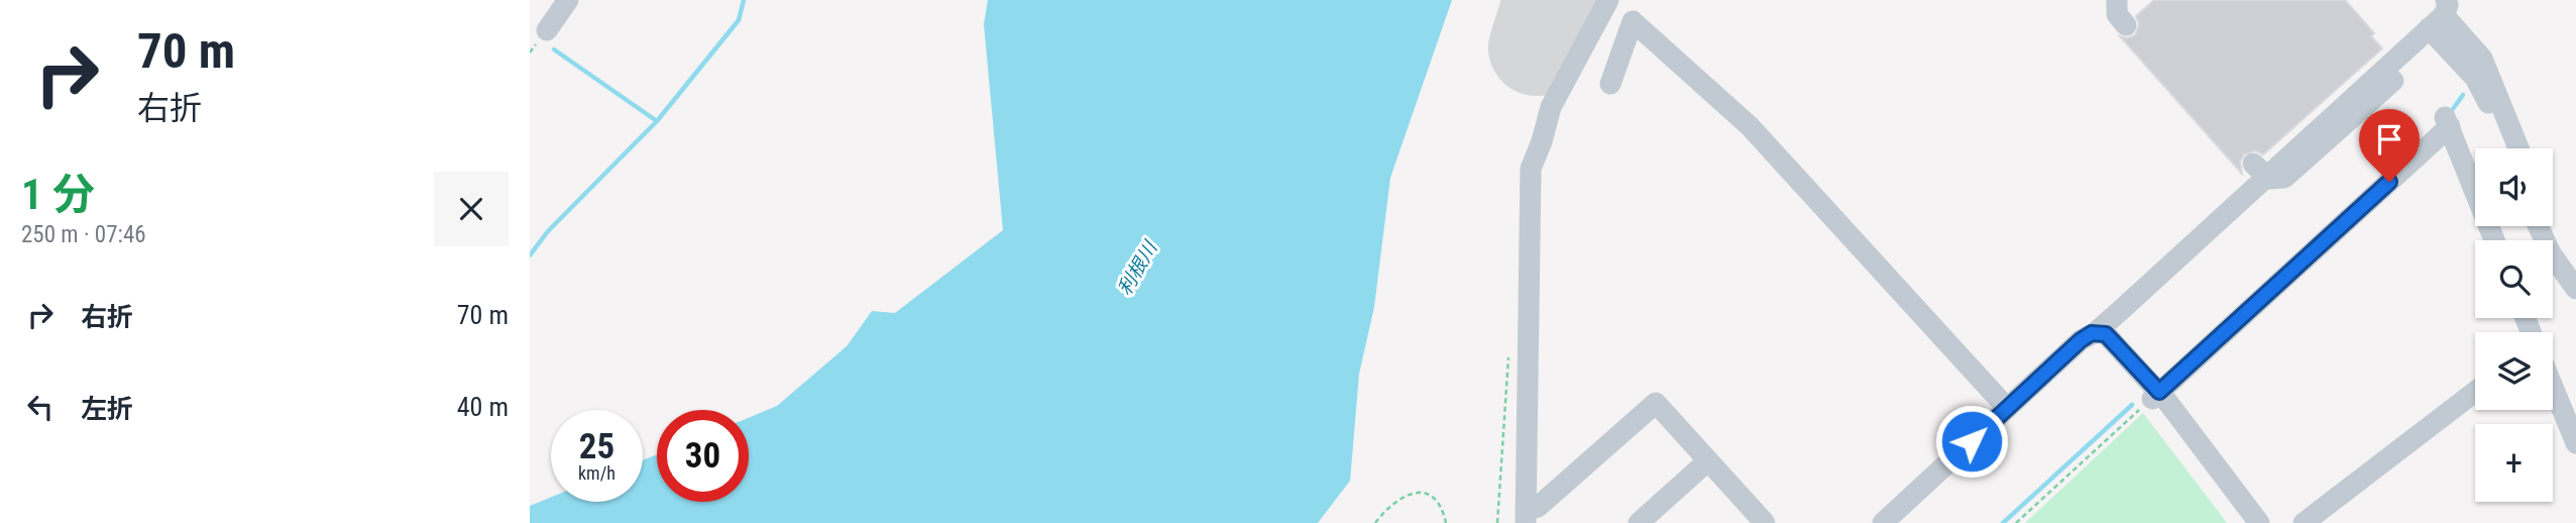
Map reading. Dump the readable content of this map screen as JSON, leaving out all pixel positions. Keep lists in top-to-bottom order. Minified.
{"water":["利根川"],"page":{"turn":["70 m","右折"],"heading":["1 分","250 m · 07:46"],"map_buttons":"+","list":[{"name":"右折","value":"70 m"},{"name":"左折","value":"40 m"}],"speed":"25 km/h","limit":"30"}}
